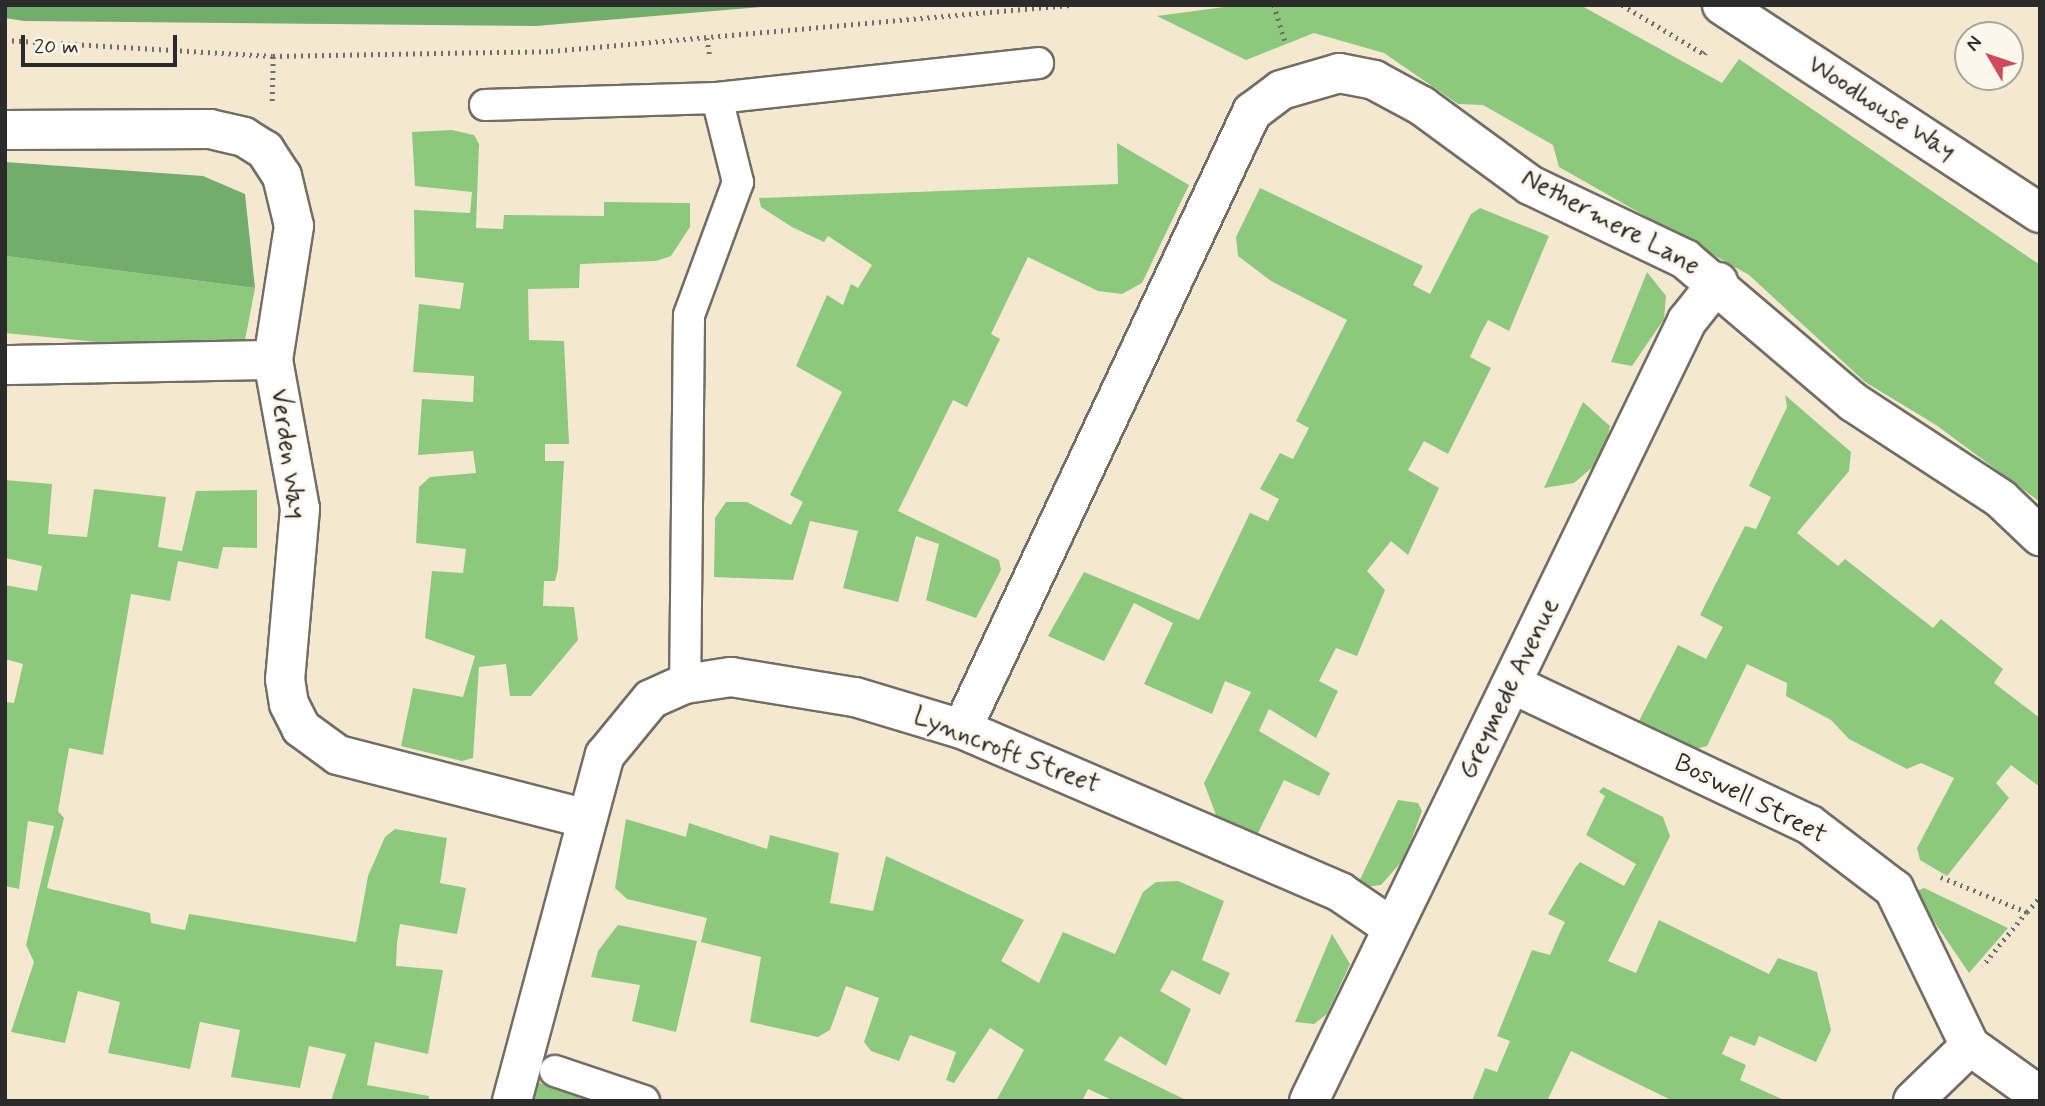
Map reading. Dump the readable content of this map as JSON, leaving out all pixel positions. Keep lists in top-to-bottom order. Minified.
{"streets":{"street":["Woodhouse Way","Nethermere Lane","Verden Way","Greymede Avenue","Lynncroft Street","Boswell Street"]},"crossings":[["Nethermere Lane","Greymede Avenue"],["Nethermere Lane","Lynncroft Street"],["Verden Way","Lynncroft Street"],["Greymede Avenue","Lynncroft Street"],["Greymede Avenue","Boswell Street"]],"scale_bar":"20 m","north":"top left"}
